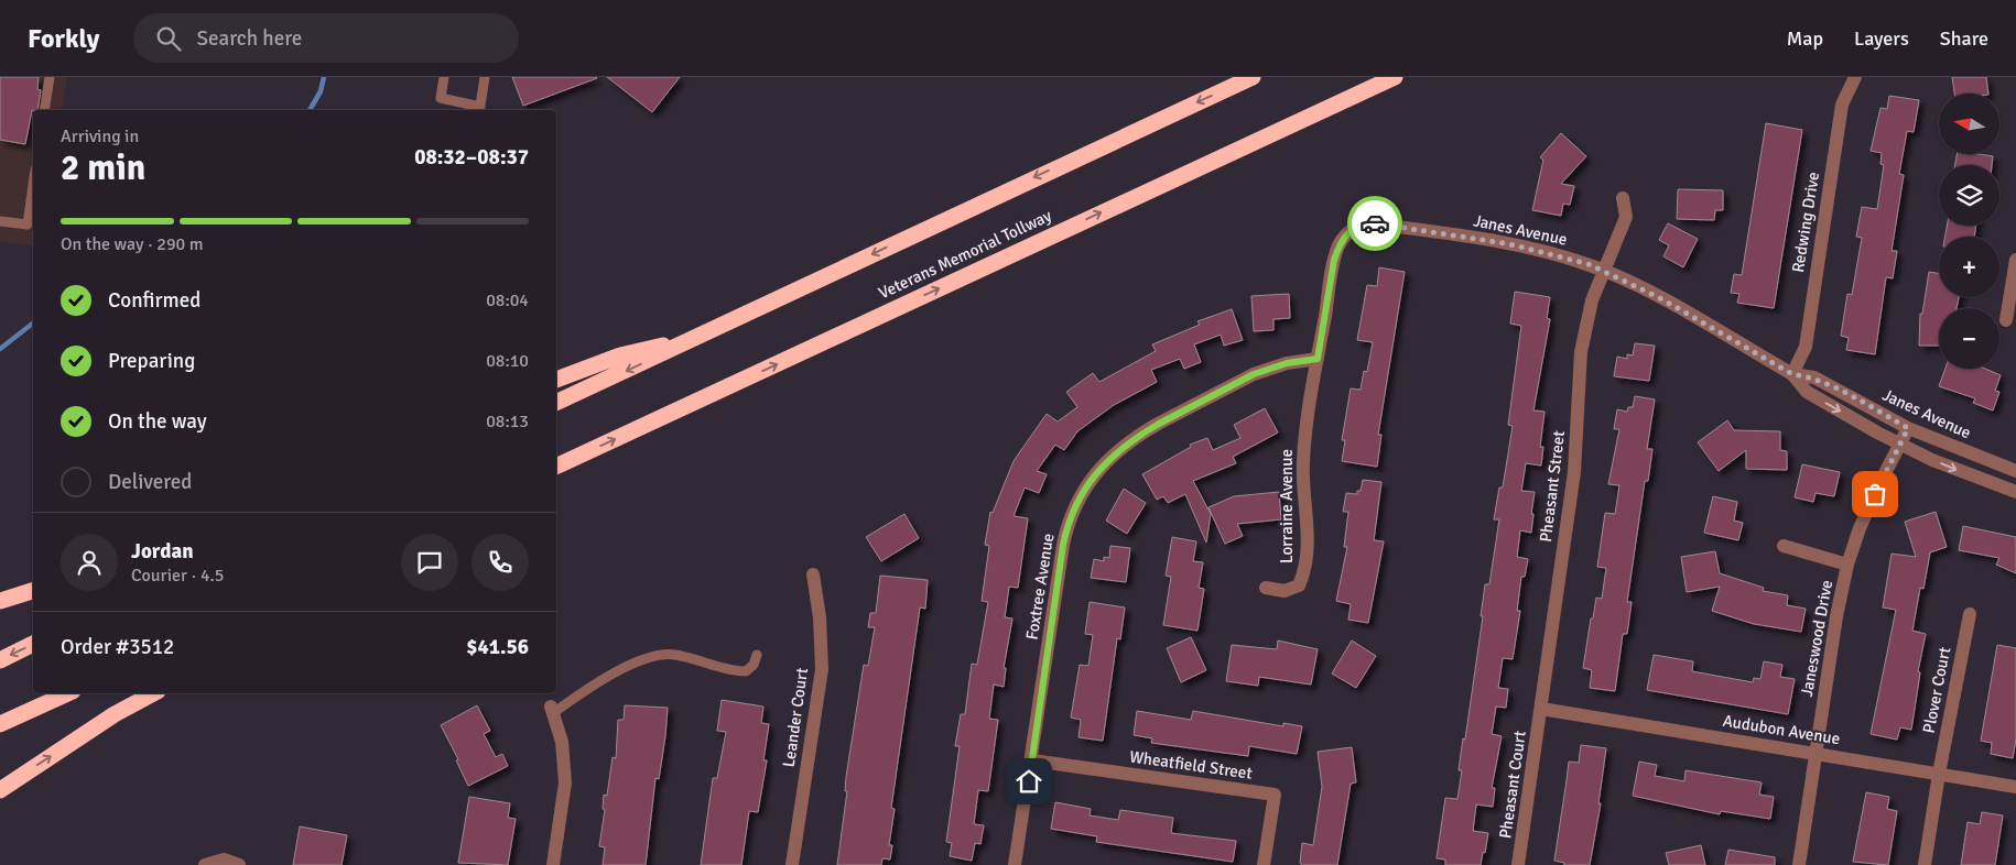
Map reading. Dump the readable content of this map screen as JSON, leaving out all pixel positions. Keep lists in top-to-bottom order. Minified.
{"streets":{"highway":["Veterans Memorial Tollway"],"street":["Redwing Drive","Janes Avenue","Pheasant Street","Lorraine Avenue","Foxtree Avenue","Janeswood Drive","Plover Court","Leander Court","Audubon Avenue","Wheatfield Street","Pheasant Court"]},"crossings":[["Redwing Drive","Janes Avenue"],["Janes Avenue","Pheasant Street"],["Janes Avenue","Lorraine Avenue"],["Janes Avenue","Janeswood Drive"],["Pheasant Street","Audubon Avenue"],["Pheasant Street","Pheasant Court"],["Lorraine Avenue","Foxtree Avenue"],["Foxtree Avenue","Wheatfield Street"],["Janeswood Drive","Audubon Avenue"],["Plover Court","Audubon Avenue"],["Audubon Avenue","Pheasant Court"]],"north":"left","page":{"header":"Forkly","search":"Search here","nav":["Map","Layers","Share"],"map_buttons":["+","−"],"heading":["2 min","Arriving in","08:32–08:37"],"panel":["Jordan","Courier · 4.5","Order #3512","$41.56"],"bar":"On the way · 290 m","list":[["Confirmed","08:04"],["Preparing","08:10"],["On the way","08:13"],"Delivered"]}}
